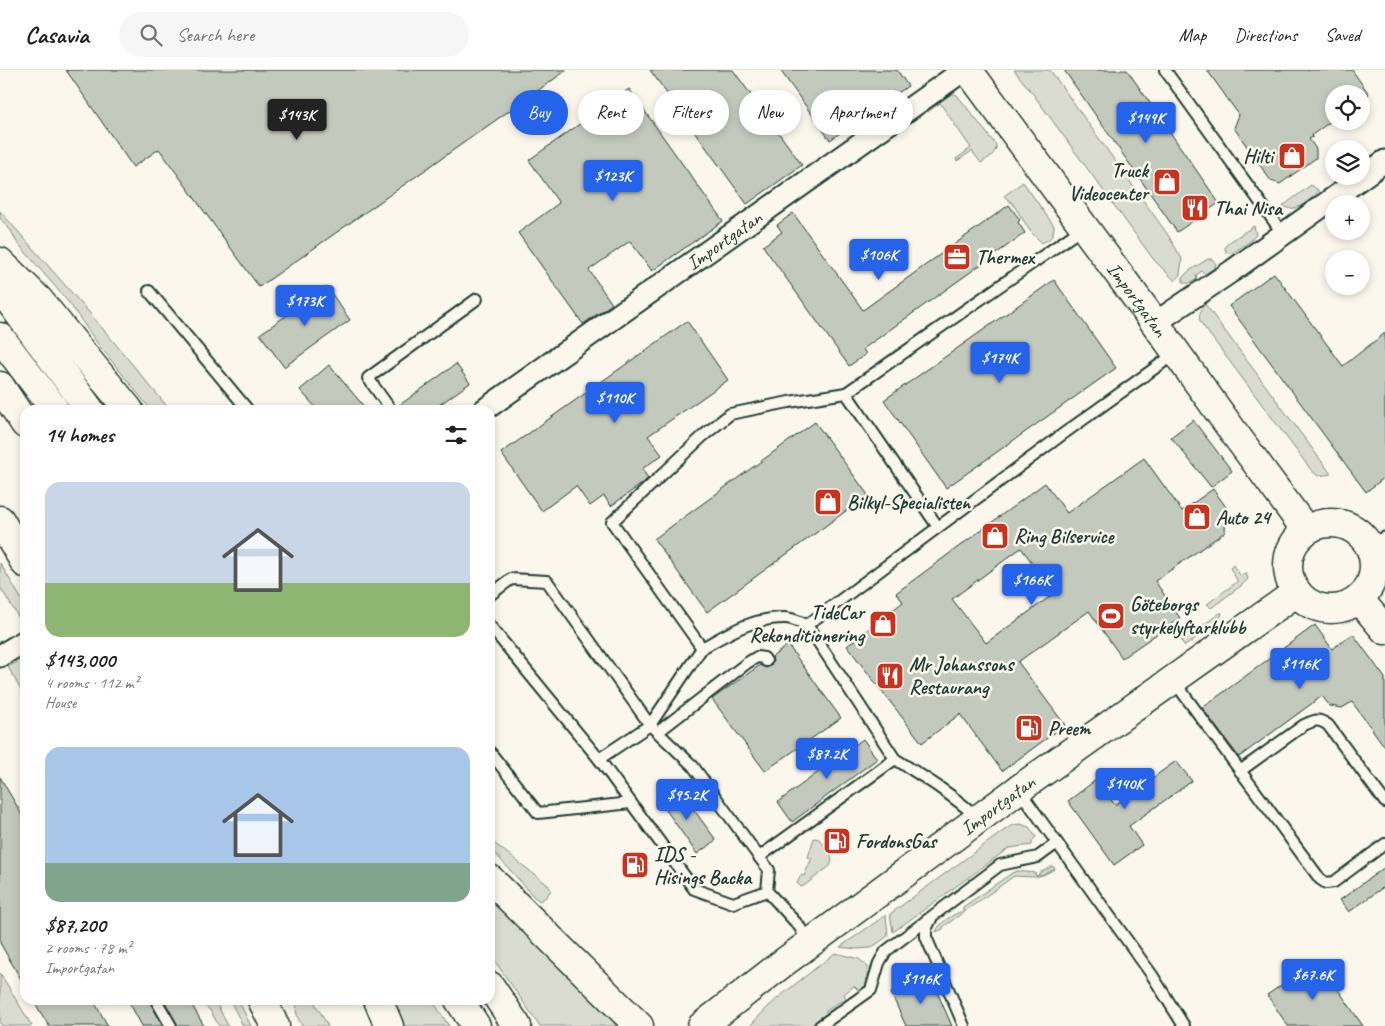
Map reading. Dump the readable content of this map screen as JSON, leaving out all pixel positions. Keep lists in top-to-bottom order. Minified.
{"streets":{"main road":["Importgatan"]},"places":{"shop":["Hilti","Truck Videocenter","Bilkyl-Specialisten","Auto 24","Ring Bilservice","TideCar Rekonditionering"],"restaurant":["Thai Nisa","Mr Johanssons Restaurang"],"office":["Thermex"],"sports":["Göteborgs styrkelyftarklubb"],"fuel station":["Preem","FordonsGas","IDS - Hisings Backa"]},"page":{"header":"Casavia","search":"Search here","nav":["Map","Directions","Saved"],"map_buttons":["+","−"],"chip":["Buy","Rent","Filters","New","Apartment"],"price":["$143K","$149K","$123K","$106K","$173K","$174K","$110K","$166K","$116K","$87.2K","$140K","$95.2K","$67.6K","$116K"],"heading":"14 homes","list":[{"name":"$143,000","note":"4 rooms · 112 m² · House"},{"name":"$87,200","note":"2 rooms · 78 m² · Importgatan"}]}}
